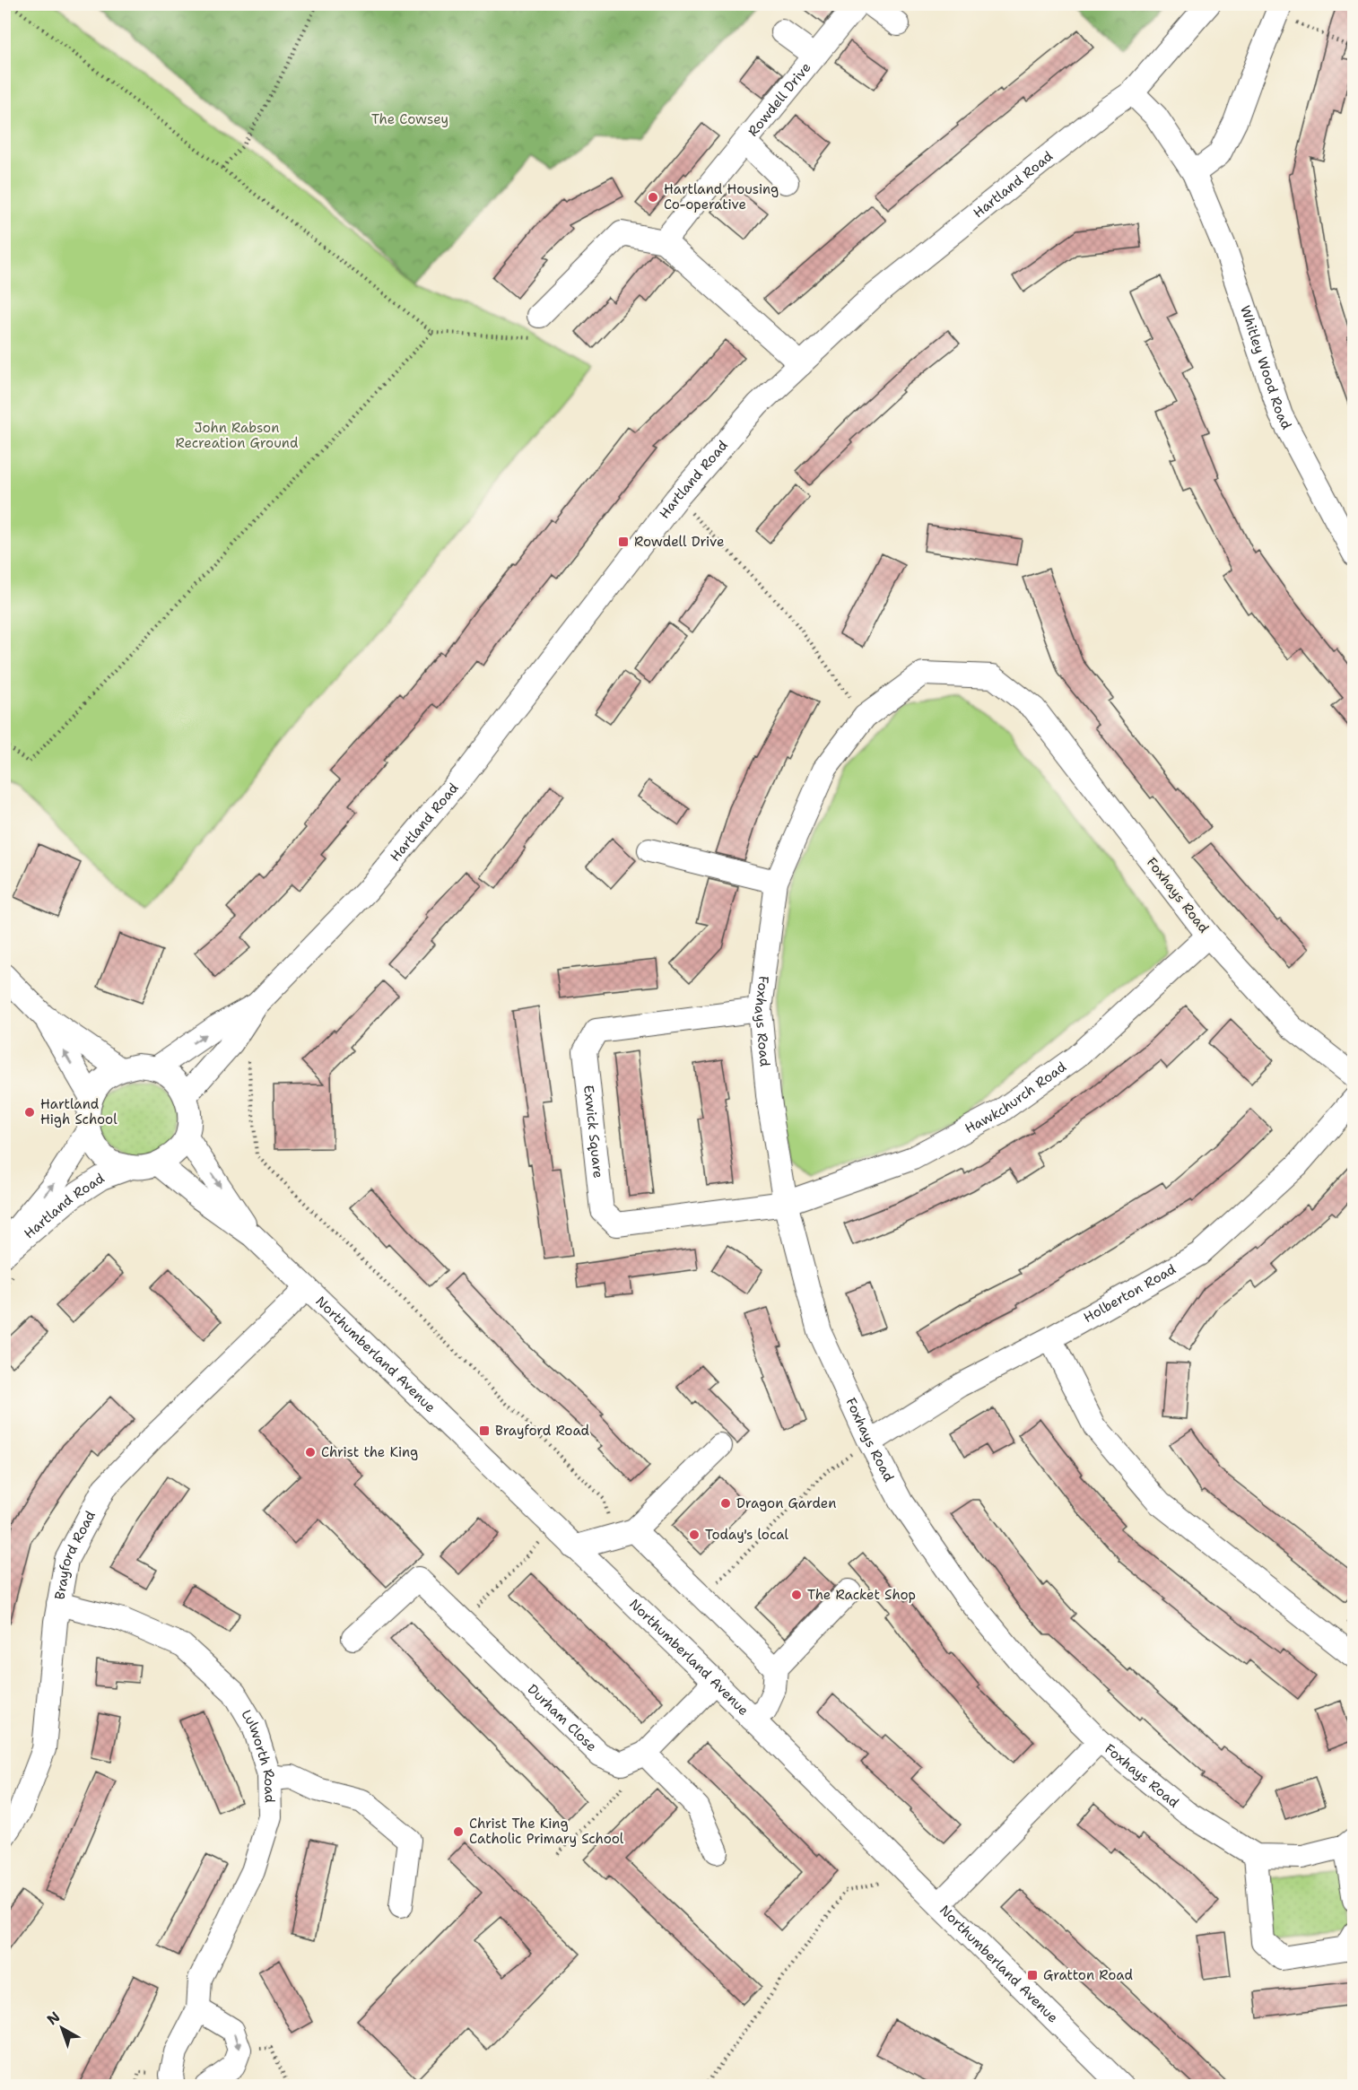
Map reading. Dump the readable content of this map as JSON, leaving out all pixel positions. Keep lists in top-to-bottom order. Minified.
{"streets":{"street":["Rowdell Drive","Hartland Road","Whitley Wood Road","Foxhays Road","Hawkchurch Road","Exwick Square","Holberton Road","Northumberland Avenue","Brayford Road","Durham Close","Lulworth Road"]},"crossings":[["Hartland Road","Whitley Wood Road"],["Hartland Road","Northumberland Avenue"],["Foxhays Road","Hawkchurch Road"],["Foxhays Road","Exwick Square"],["Foxhays Road","Holberton Road"],["Hawkchurch Road","Exwick Square"],["Northumberland Avenue","Brayford Road"],["Northumberland Avenue","Durham Close"],["Brayford Road","Lulworth Road"]],"parks":["The Cowsey","John Rabson Recreation Ground"],"places":{"other":["Hartland Housing Co-operative","Hartland High School","Christ the King","Dragon Garden","Today's local","The Racket Shop","Christ The King Catholic Primary School"],"transit":["Rowdell Drive","Brayford Road","Gratton Road"]},"north":"top left"}
